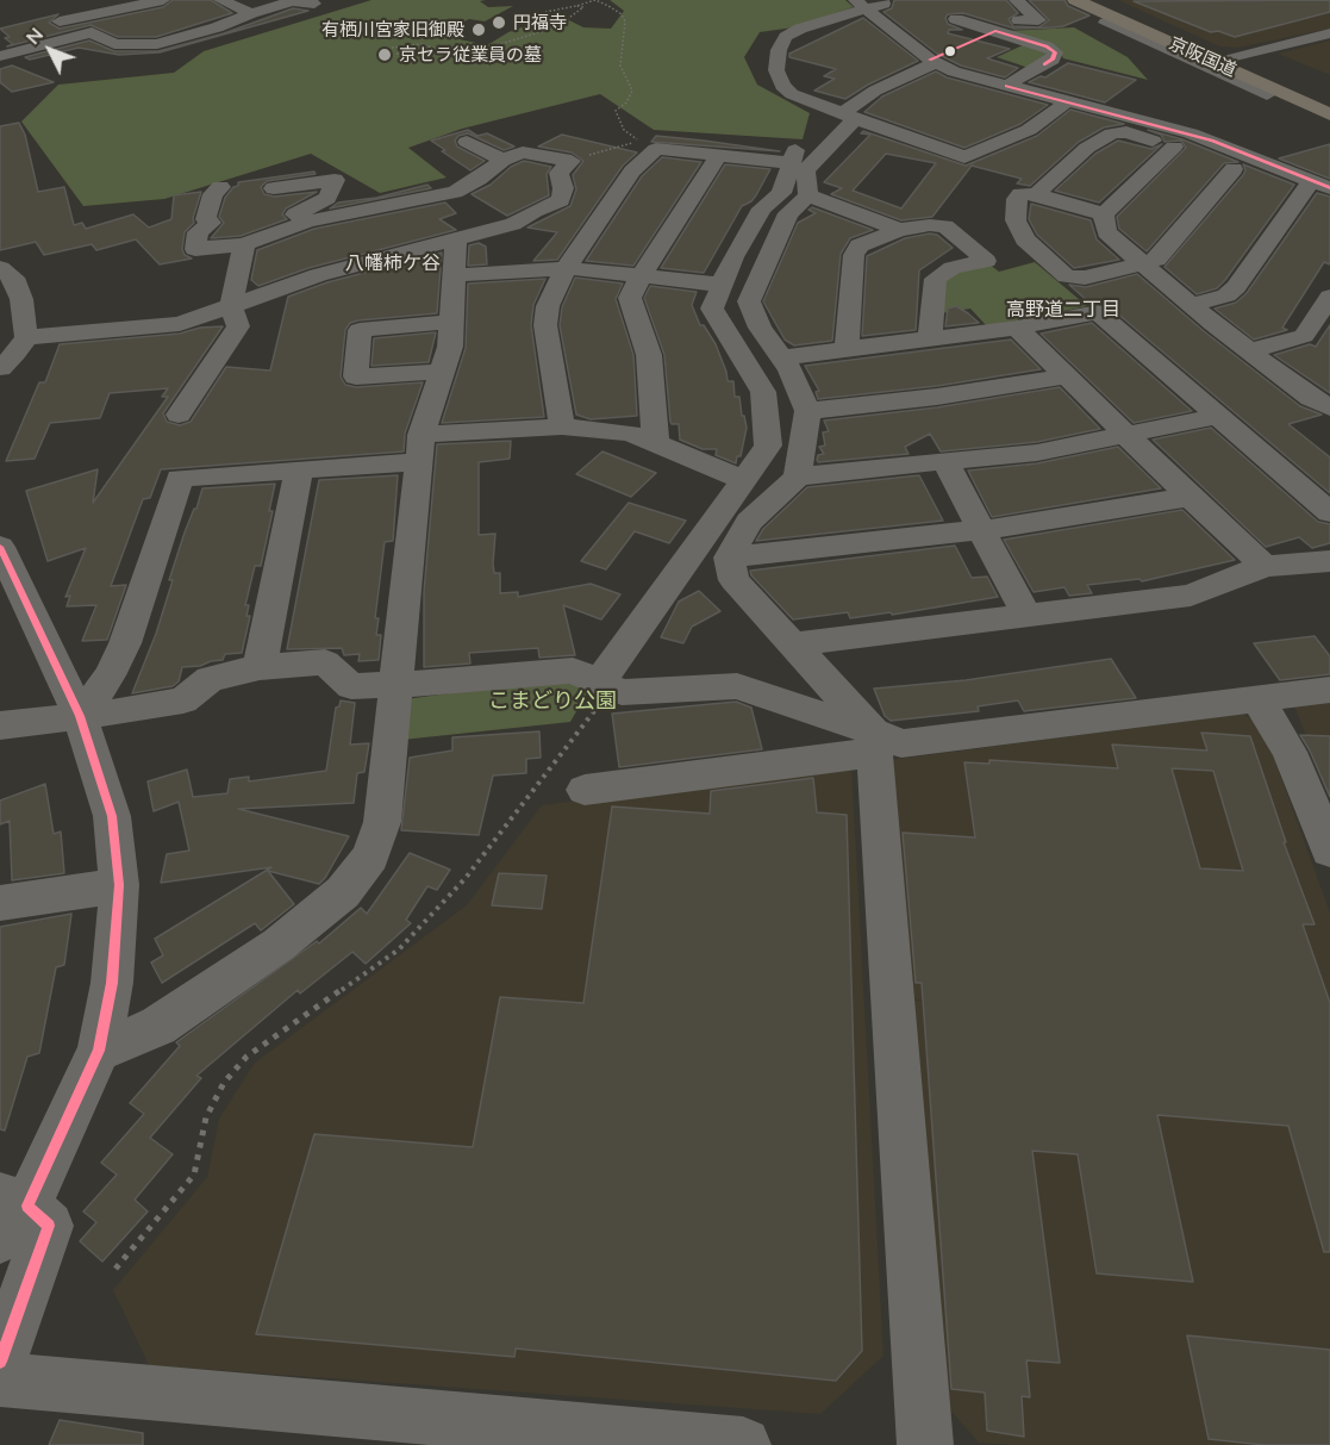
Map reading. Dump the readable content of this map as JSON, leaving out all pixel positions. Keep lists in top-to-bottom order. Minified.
{"streets":{"highway":["京阪国道"]},"districts":["八幡柿ケ谷","高野道二丁目"],"parks":["こまどり公園"],"places":["円福寺","有栖川宮家旧御殿","京セラ従業員の墓"],"north":"top left"}
